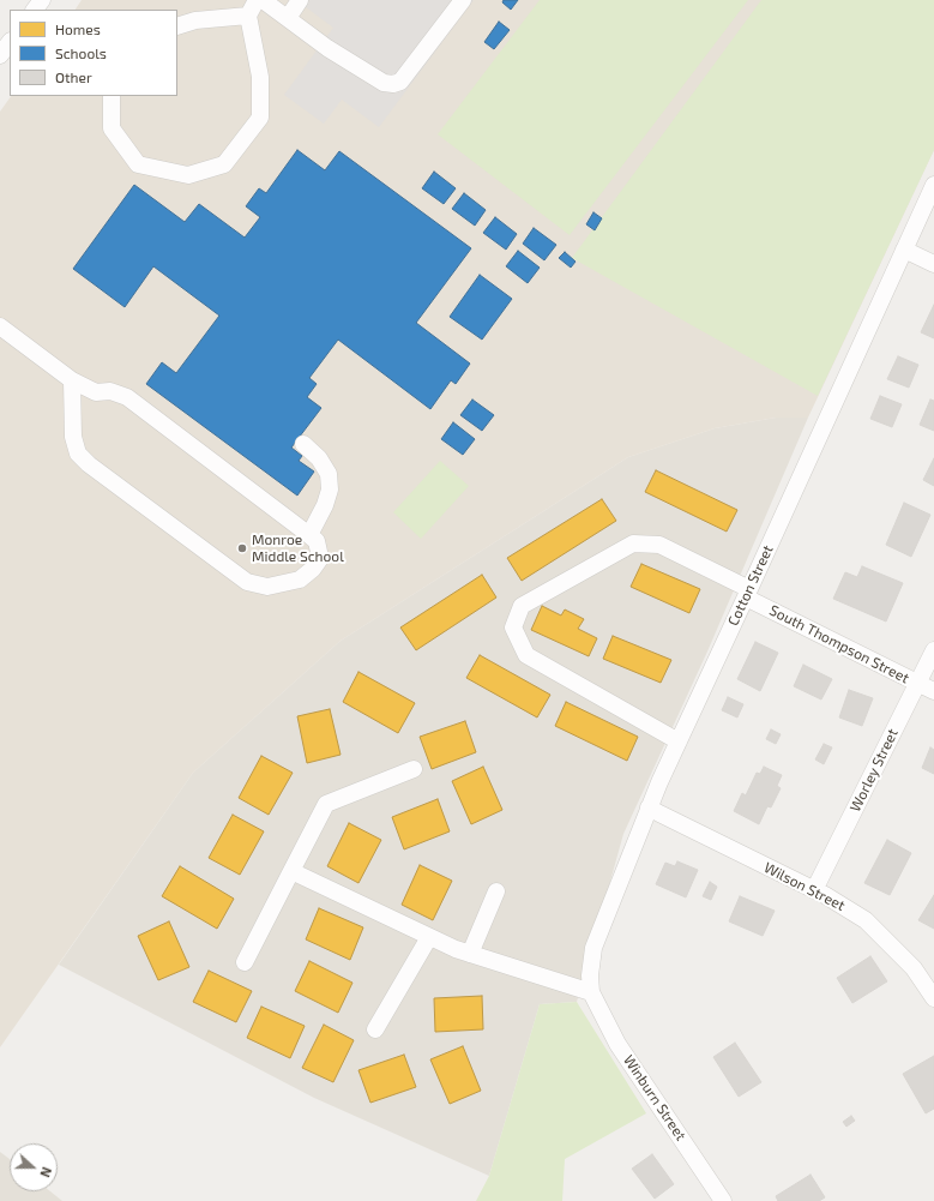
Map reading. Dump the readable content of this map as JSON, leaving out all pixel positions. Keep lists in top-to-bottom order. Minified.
{"streets":{"street":["Cotton Street","South Thompson Street","Worley Street","Wilson Street","Winburn Street"]},"crossings":[["Cotton Street","South Thompson Street"],["Cotton Street","Wilson Street"],["Cotton Street","Winburn Street"],["South Thompson Street","Worley Street"],["Worley Street","Wilson Street"]],"places":["Monroe Middle School"],"legend":["Homes","Schools","Other"],"north":"right"}
